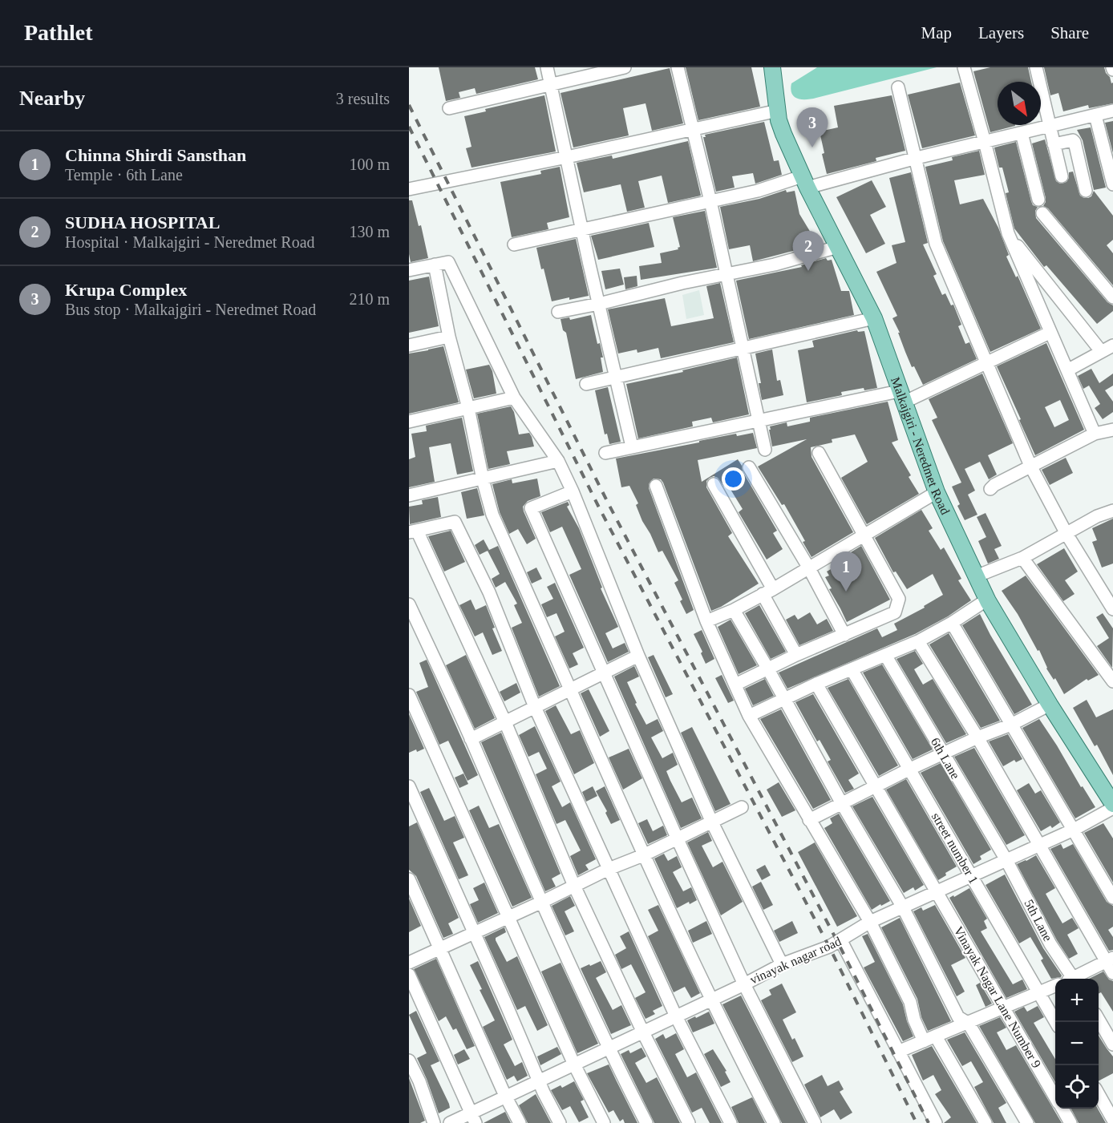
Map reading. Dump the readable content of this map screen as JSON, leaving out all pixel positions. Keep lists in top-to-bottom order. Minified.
{"streets":{"main road":["Malkajgiri - Neredmet Road"],"street":["6th Lane","street number 1","5th Lane","vinayak nagar road","Vinayak Nagar Lane Number 9"]},"crossings":[["Malkajgiri - Neredmet Road","vinayak nagar road"],["6th Lane","5th Lane"],["6th Lane","vinayak nagar road"],["street number 1","vinayak nagar road"],["5th Lane","vinayak nagar road"],["vinayak nagar road","Vinayak Nagar Lane Number 9"]],"north":"bottom right","page":{"header":"Pathlet","nav":["Map","Layers","Share"],"heading":["Nearby","3 results"],"pins":["3","2","1"],"list":[{"mark":"1","name":"Chinna Shirdi Sansthan","note":"Temple · 6th Lane","value":"100 m"},{"mark":"2","name":"SUDHA HOSPITAL","note":"Hospital · Malkajgiri - Neredmet Road","value":"130 m"},{"mark":"3","name":"Krupa Complex","note":"Bus stop · Malkajgiri - Neredmet Road","value":"210 m"}],"map_buttons":["+","−"]}}
